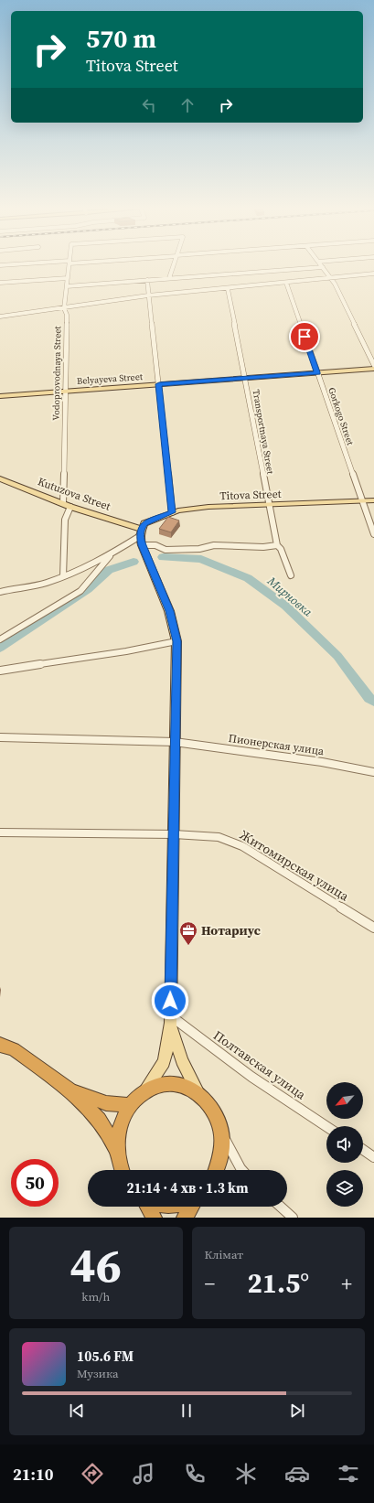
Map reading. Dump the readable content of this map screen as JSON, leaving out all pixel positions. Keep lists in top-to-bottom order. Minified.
{"streets":{"main road":["Belyayeva Street","Kutuzova Street","Titova Street"],"street":["Vodoprovodnaya Street","Gorkogo Street","Transportnaya Street","Пионерская улица","Житомирская улица","Полтавская улица"]},"crossings":[["Vodoprovodnaya Street","Belyayeva Street"],["Vodoprovodnaya Street","Kutuzova Street"],["Belyayeva Street","Gorkogo Street"],["Belyayeva Street","Transportnaya Street"],["Gorkogo Street","Titova Street"],["Transportnaya Street","Titova Street"],["Kutuzova Street","Titova Street"]],"water":["Мирновка"],"places":{"office":["Нотариус"]},"north":"bottom left","page":{"turn":["570 m","Titova Street"],"limit":"50","trip":"21:14 · 4 хв · 1.3 km","tile":[["46","km/h"],"Клімат"],"heat":["−","21.5°","+"],"song":["105.6 FM","Музика"],"tabs":"21:10"}}
